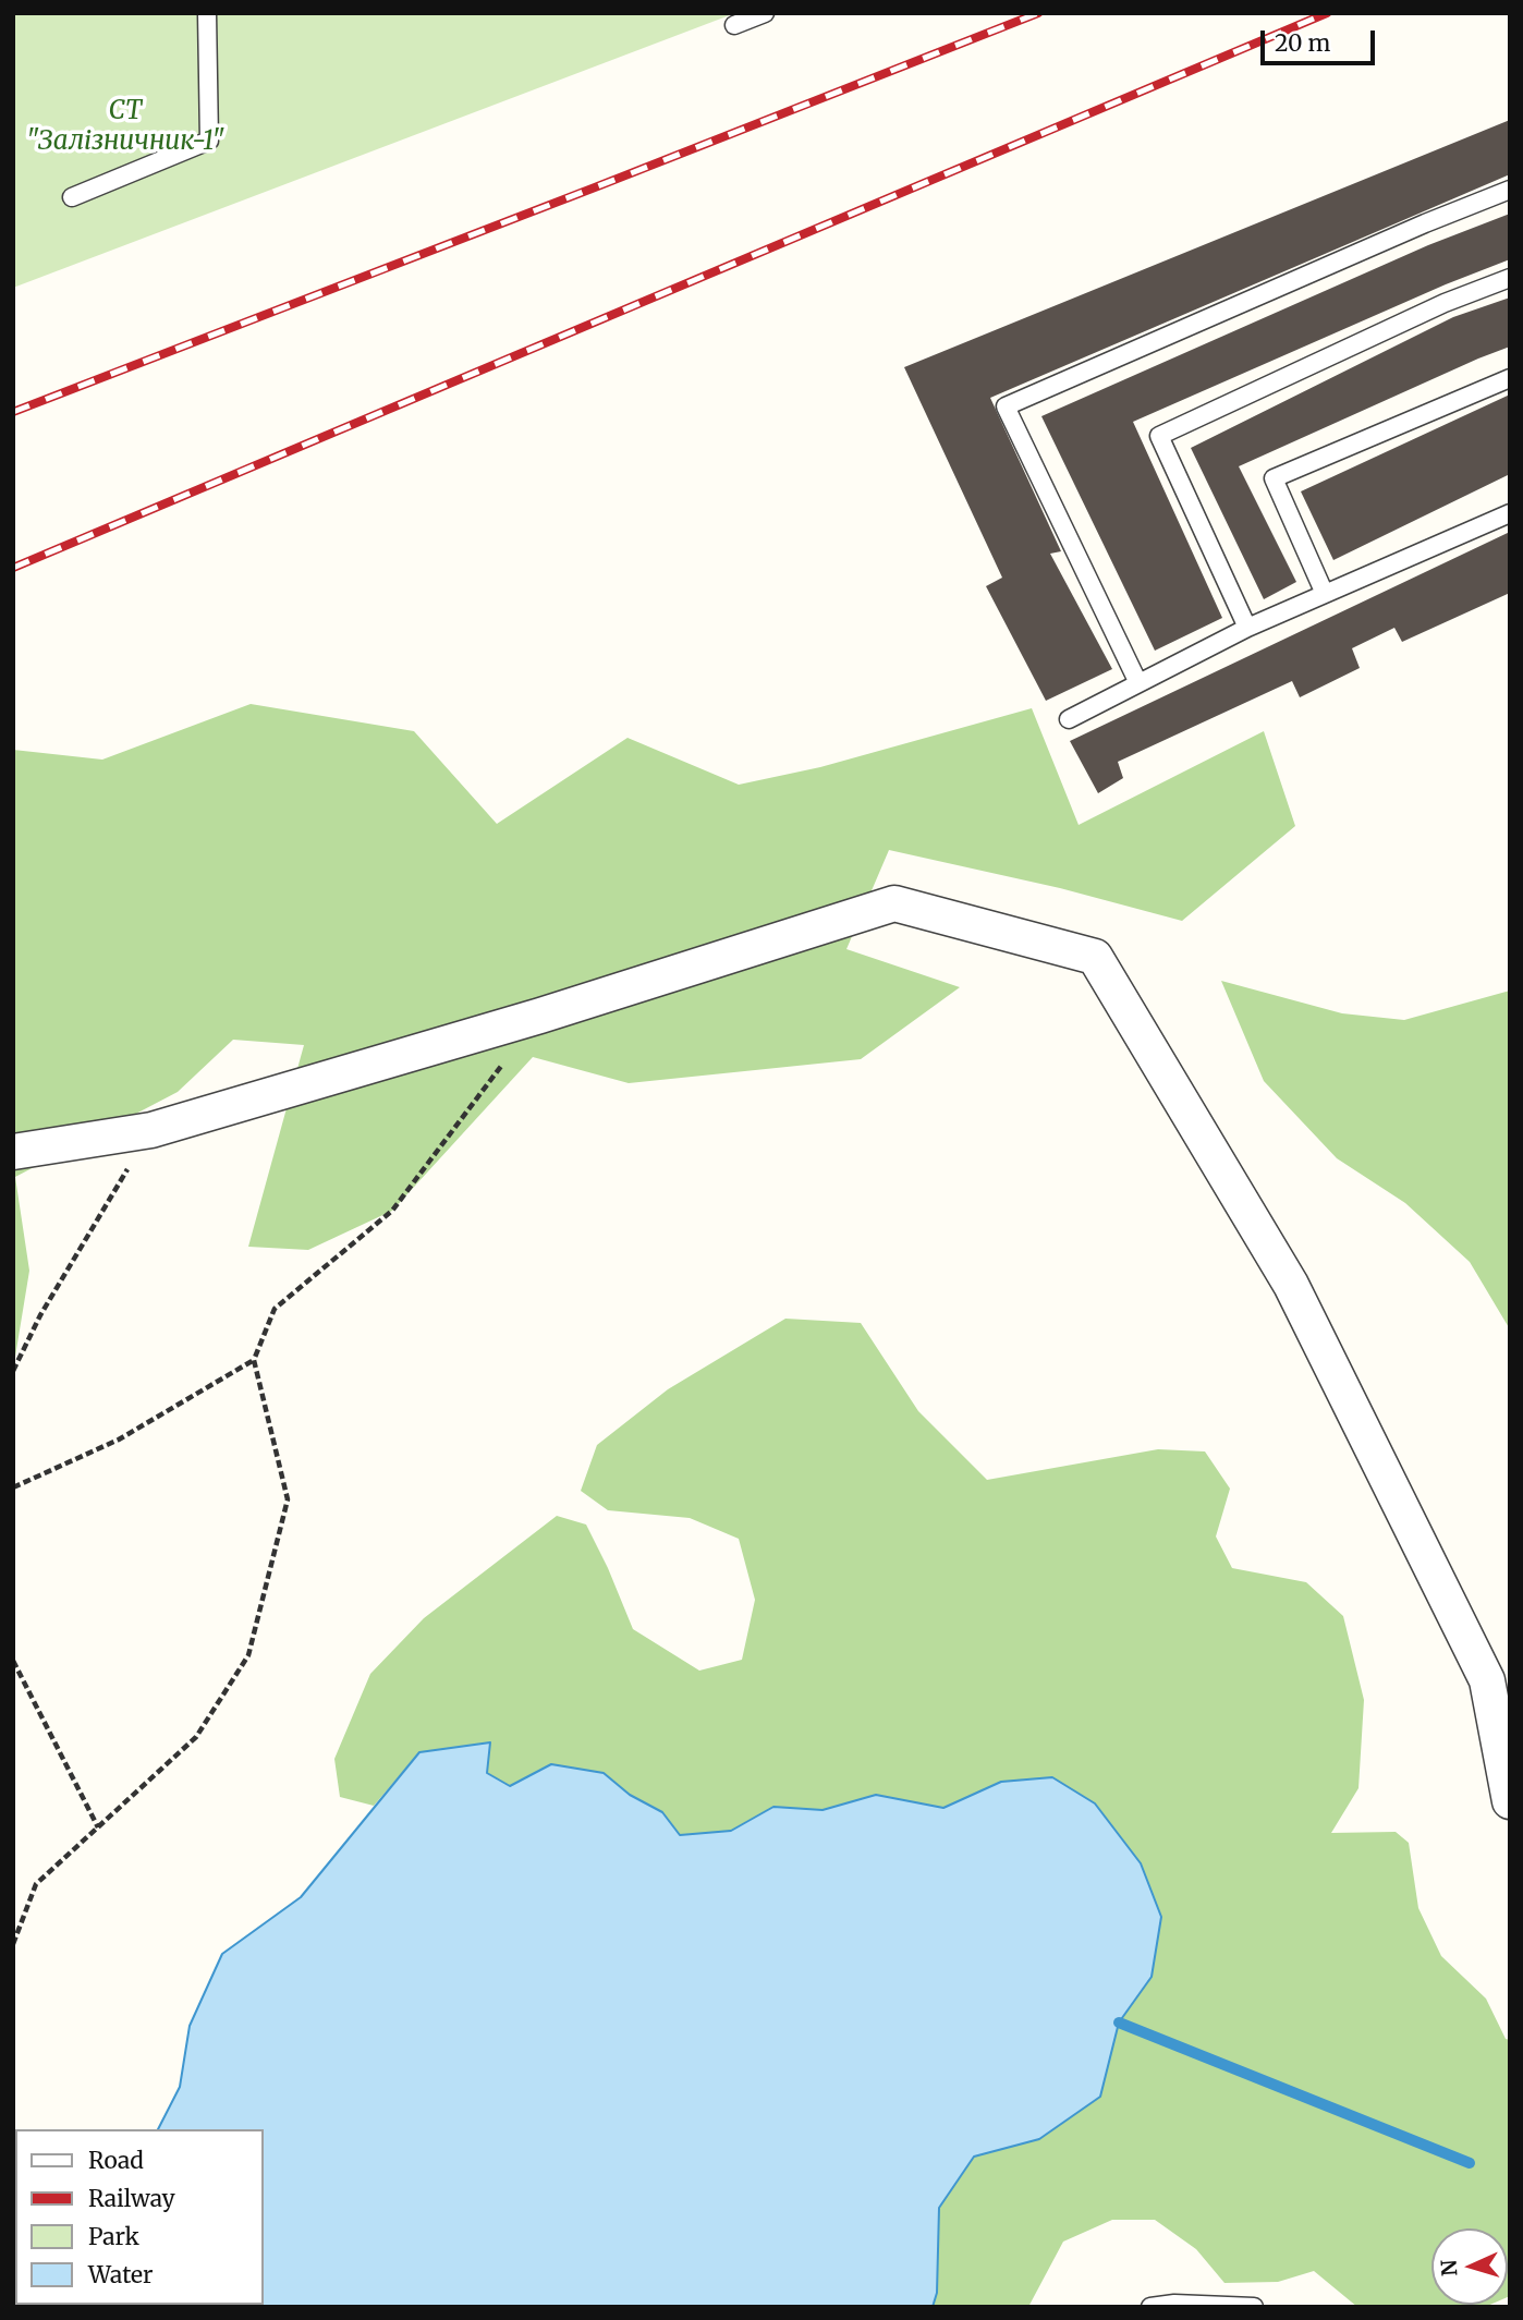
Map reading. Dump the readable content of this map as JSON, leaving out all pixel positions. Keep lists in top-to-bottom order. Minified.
{"parks":["СТ \"Залізничник-1\""],"legend":["Road","Railway","Park","Water"],"scale_bar":"20 m","north":"left"}
